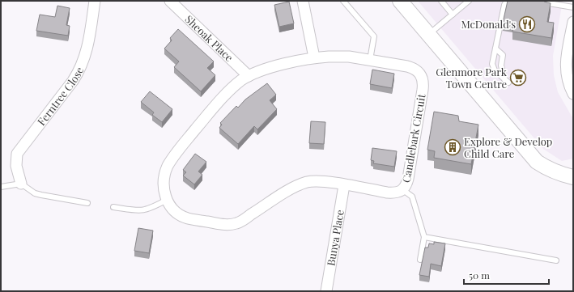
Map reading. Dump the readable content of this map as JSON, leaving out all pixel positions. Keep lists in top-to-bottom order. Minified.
{"streets":{"street":["Sheoak Place","Ferntree Close","Candlebark Circuit","Bunya Place"]},"crossings":[["Sheoak Place","Candlebark Circuit"],["Candlebark Circuit","Bunya Place"]],"places":{"restaurant":["McDonald's"],"supermarket":["Glenmore Park Town Centre"],"building":["Explore & Develop Child Care"]},"scale_bar":"50 m"}
